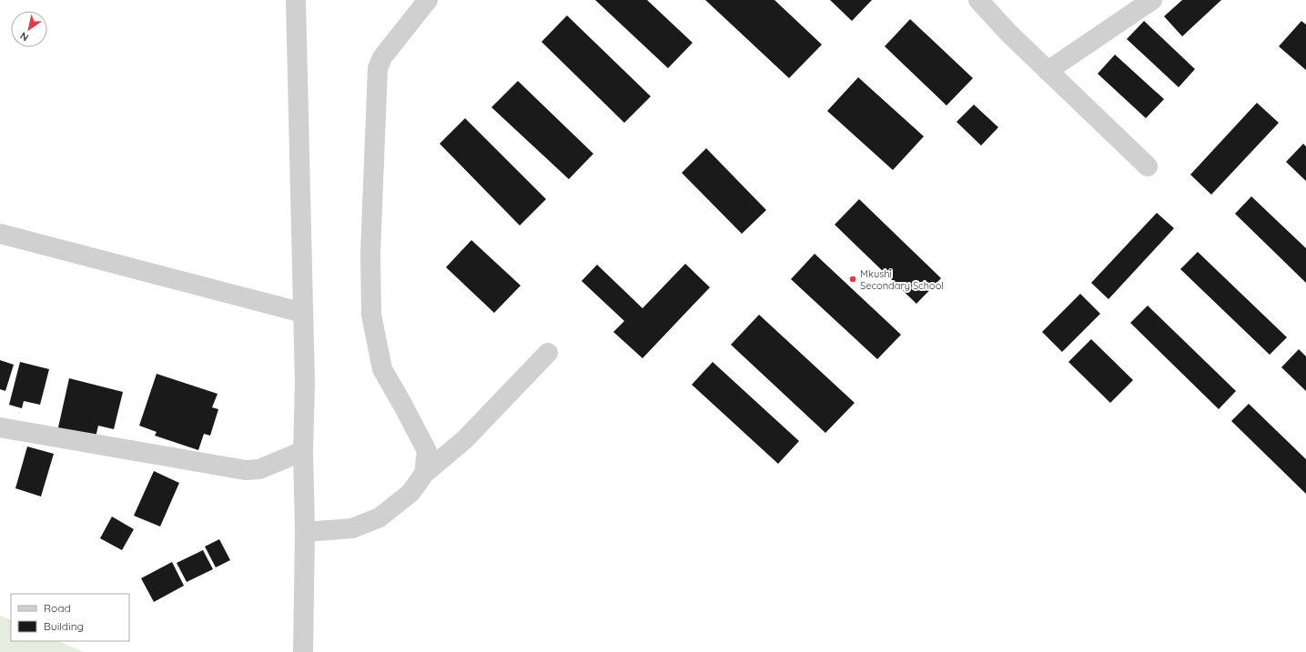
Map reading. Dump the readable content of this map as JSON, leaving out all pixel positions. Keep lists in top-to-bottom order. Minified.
{"places":["Mkushi Secondary School"],"legend":["Road","Building"],"north":"bottom left"}
